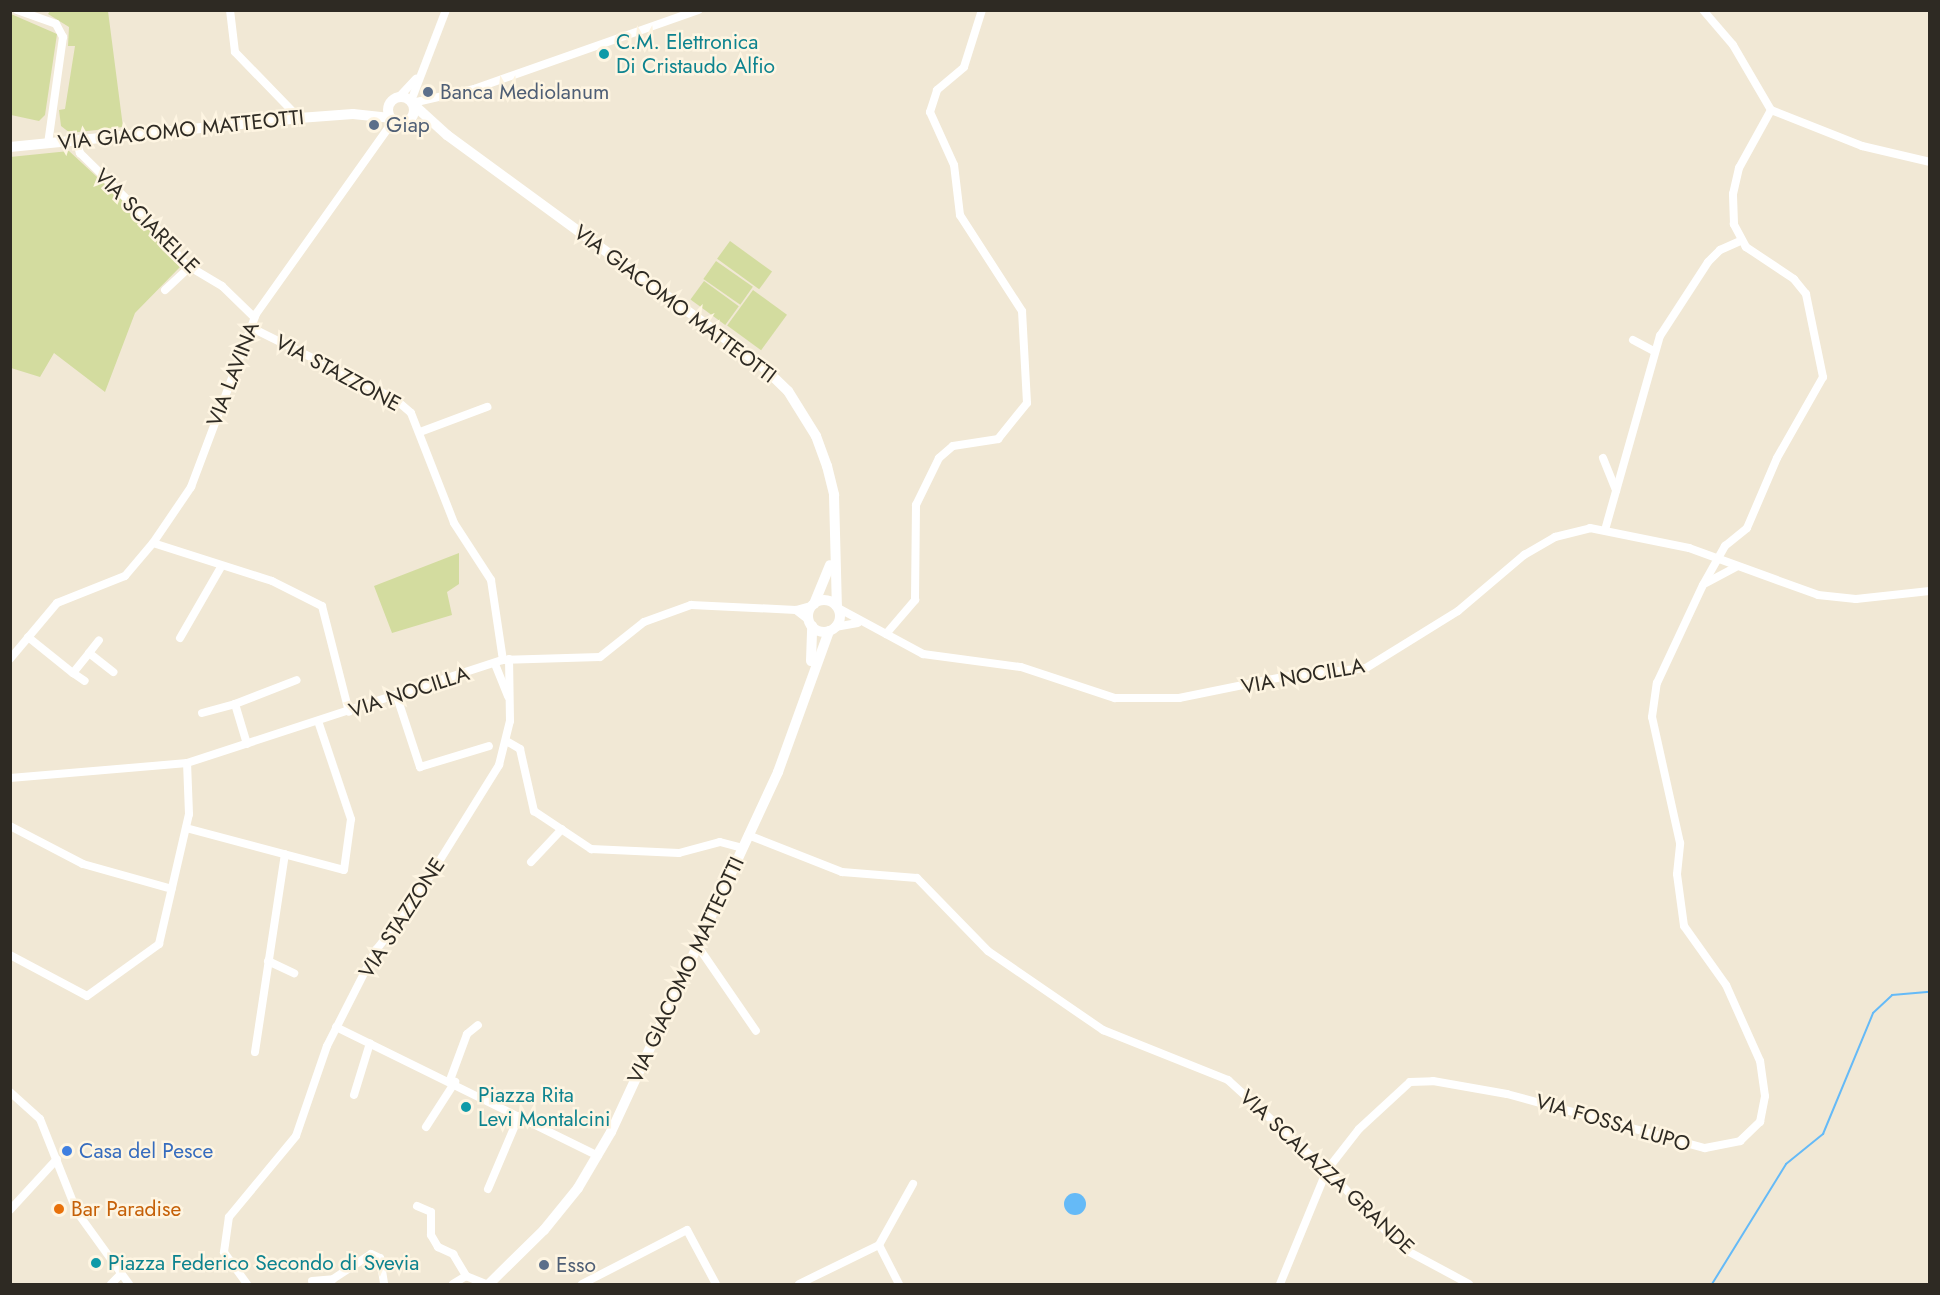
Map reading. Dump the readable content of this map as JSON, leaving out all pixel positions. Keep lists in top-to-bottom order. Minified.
{"streets":{"main road":["VIA GIACOMO MATTEOTTI"],"street":["VIA SCIARELLE","VIA STAZZONE","VIA LAVINA","VIA NOCILLA","VIA FOSSA LUPO","VIA SCALAZZA GRANDE"]},"crossings":[["VIA GIACOMO MATTEOTTI","VIA SCIARELLE"],["VIA GIACOMO MATTEOTTI","VIA NOCILLA"],["VIA GIACOMO MATTEOTTI","VIA SCALAZZA GRANDE"],["VIA SCIARELLE","VIA LAVINA"],["VIA STAZZONE","VIA LAVINA"],["VIA STAZZONE","VIA NOCILLA"],["VIA NOCILLA","VIA FOSSA LUPO"],["VIA FOSSA LUPO","VIA SCALAZZA GRANDE"]],"places":["C.M. Elettronica Di Cristaudo Alfio","Banca Mediolanum","Giap","Piazza Rita Levi Montalcini","Casa del Pesce","Bar Paradise","Piazza Federico Secondo di Svevia","Esso"]}
